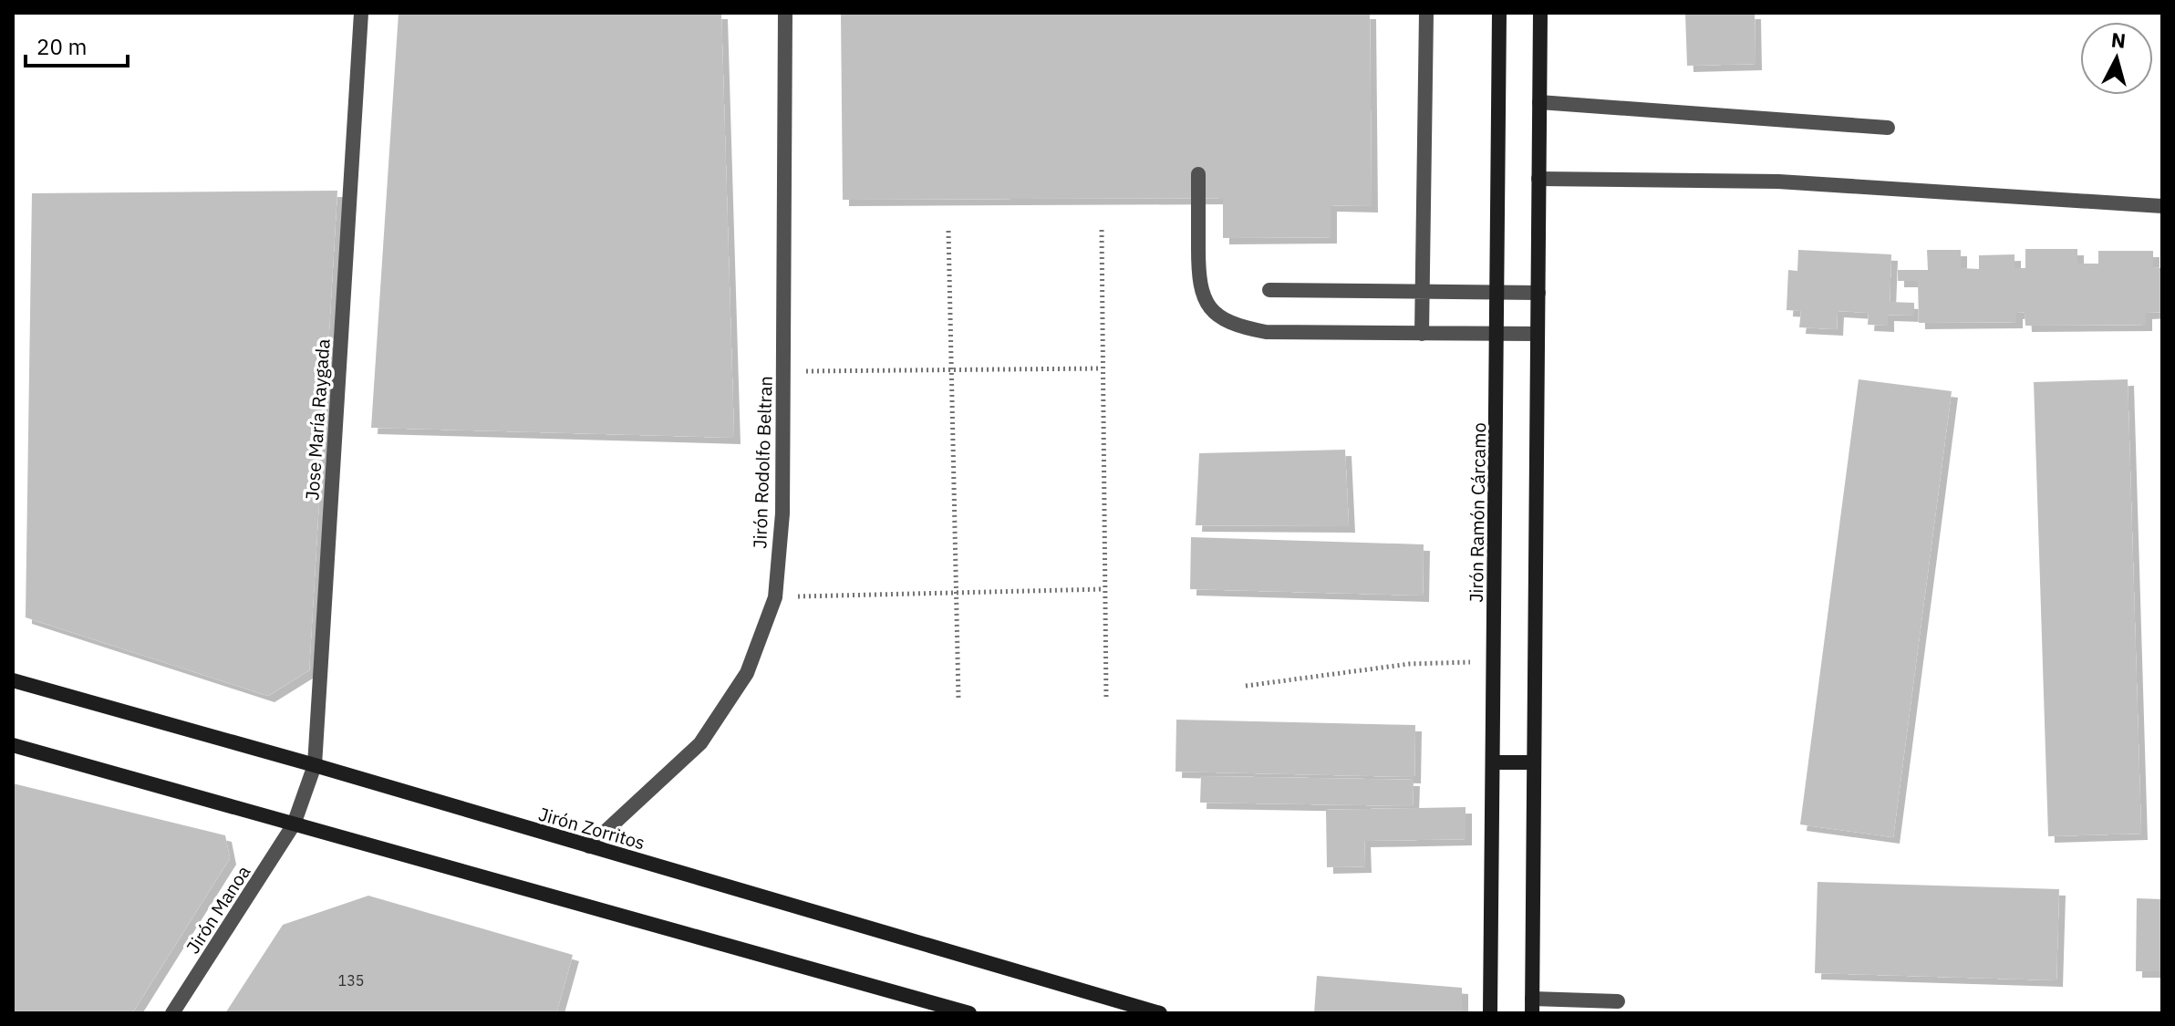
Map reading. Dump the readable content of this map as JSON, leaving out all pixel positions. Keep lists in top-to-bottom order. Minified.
{"streets":{"main road":["Jirón Ramón Cárcamo","Jirón Zorritos"],"street":["Jose María Raygada","Jirón Rodolfo Beltran","Jirón Manoa"]},"crossings":[["Jose María Raygada","Jirón Zorritos"],["Jose María Raygada","Jirón Manoa"],["Jirón Rodolfo Beltran","Jirón Zorritos"]],"house_numbers":["135"],"scale_bar":"20 m","north":"top"}
